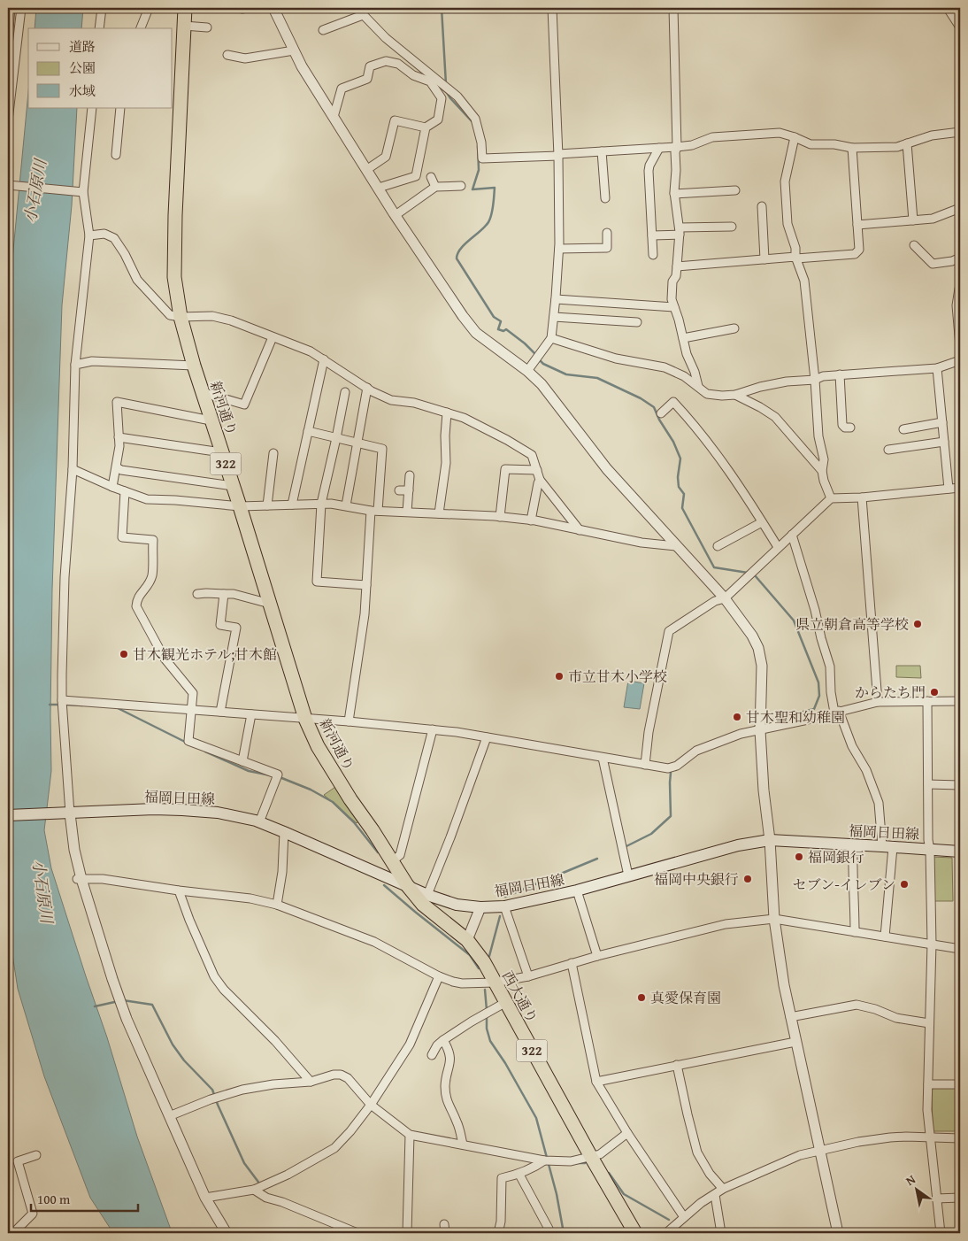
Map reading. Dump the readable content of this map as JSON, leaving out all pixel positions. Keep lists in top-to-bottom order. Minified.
{"streets":{"highway":["新河通り","322","西大通り"],"main road":["福岡日田線"]},"crossings":[["新河通り","福岡日田線"],["新河通り","西大通り"],["福岡日田線","西大通り"]],"water":["小石原川"],"places":["県立朝倉高等学校","甘木観光ホテル;甘木館","市立甘木小学校","からたち門","甘木聖和幼稚園","福岡銀行","福岡中央銀行","セブン-イレブン","真愛保育園"],"legend":["道路","公園","水域"],"scale_bar":"100 m","north":"top left"}
